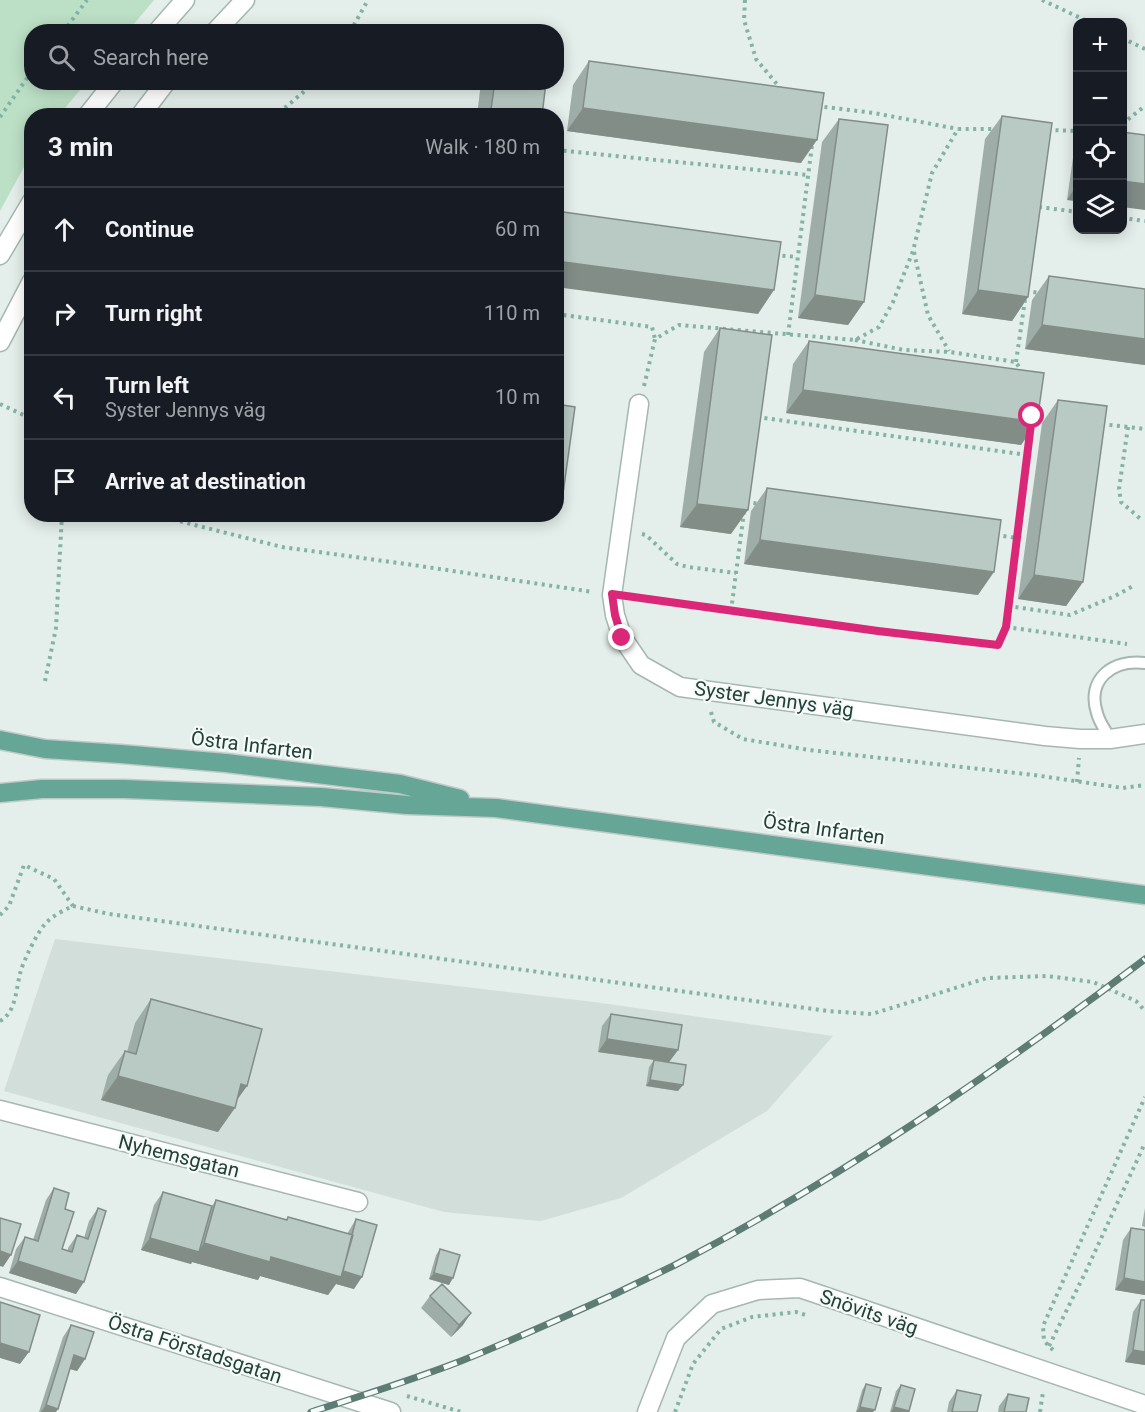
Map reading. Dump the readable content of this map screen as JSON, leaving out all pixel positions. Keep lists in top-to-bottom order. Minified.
{"streets":{"main road":["Östra Infarten"],"street":["Syster Jennys väg","Nyhemsgatan","Snövits väg","Östra Förstadsgatan"]},"page":{"map_buttons":["+","−"],"search":"Search here","heading":["3 min","Walk · 180 m"],"list":[["Continue","60 m"],["Turn right","110 m"],["Turn left","Syster Jennys väg","10 m"],"Arrive at destination"]}}
